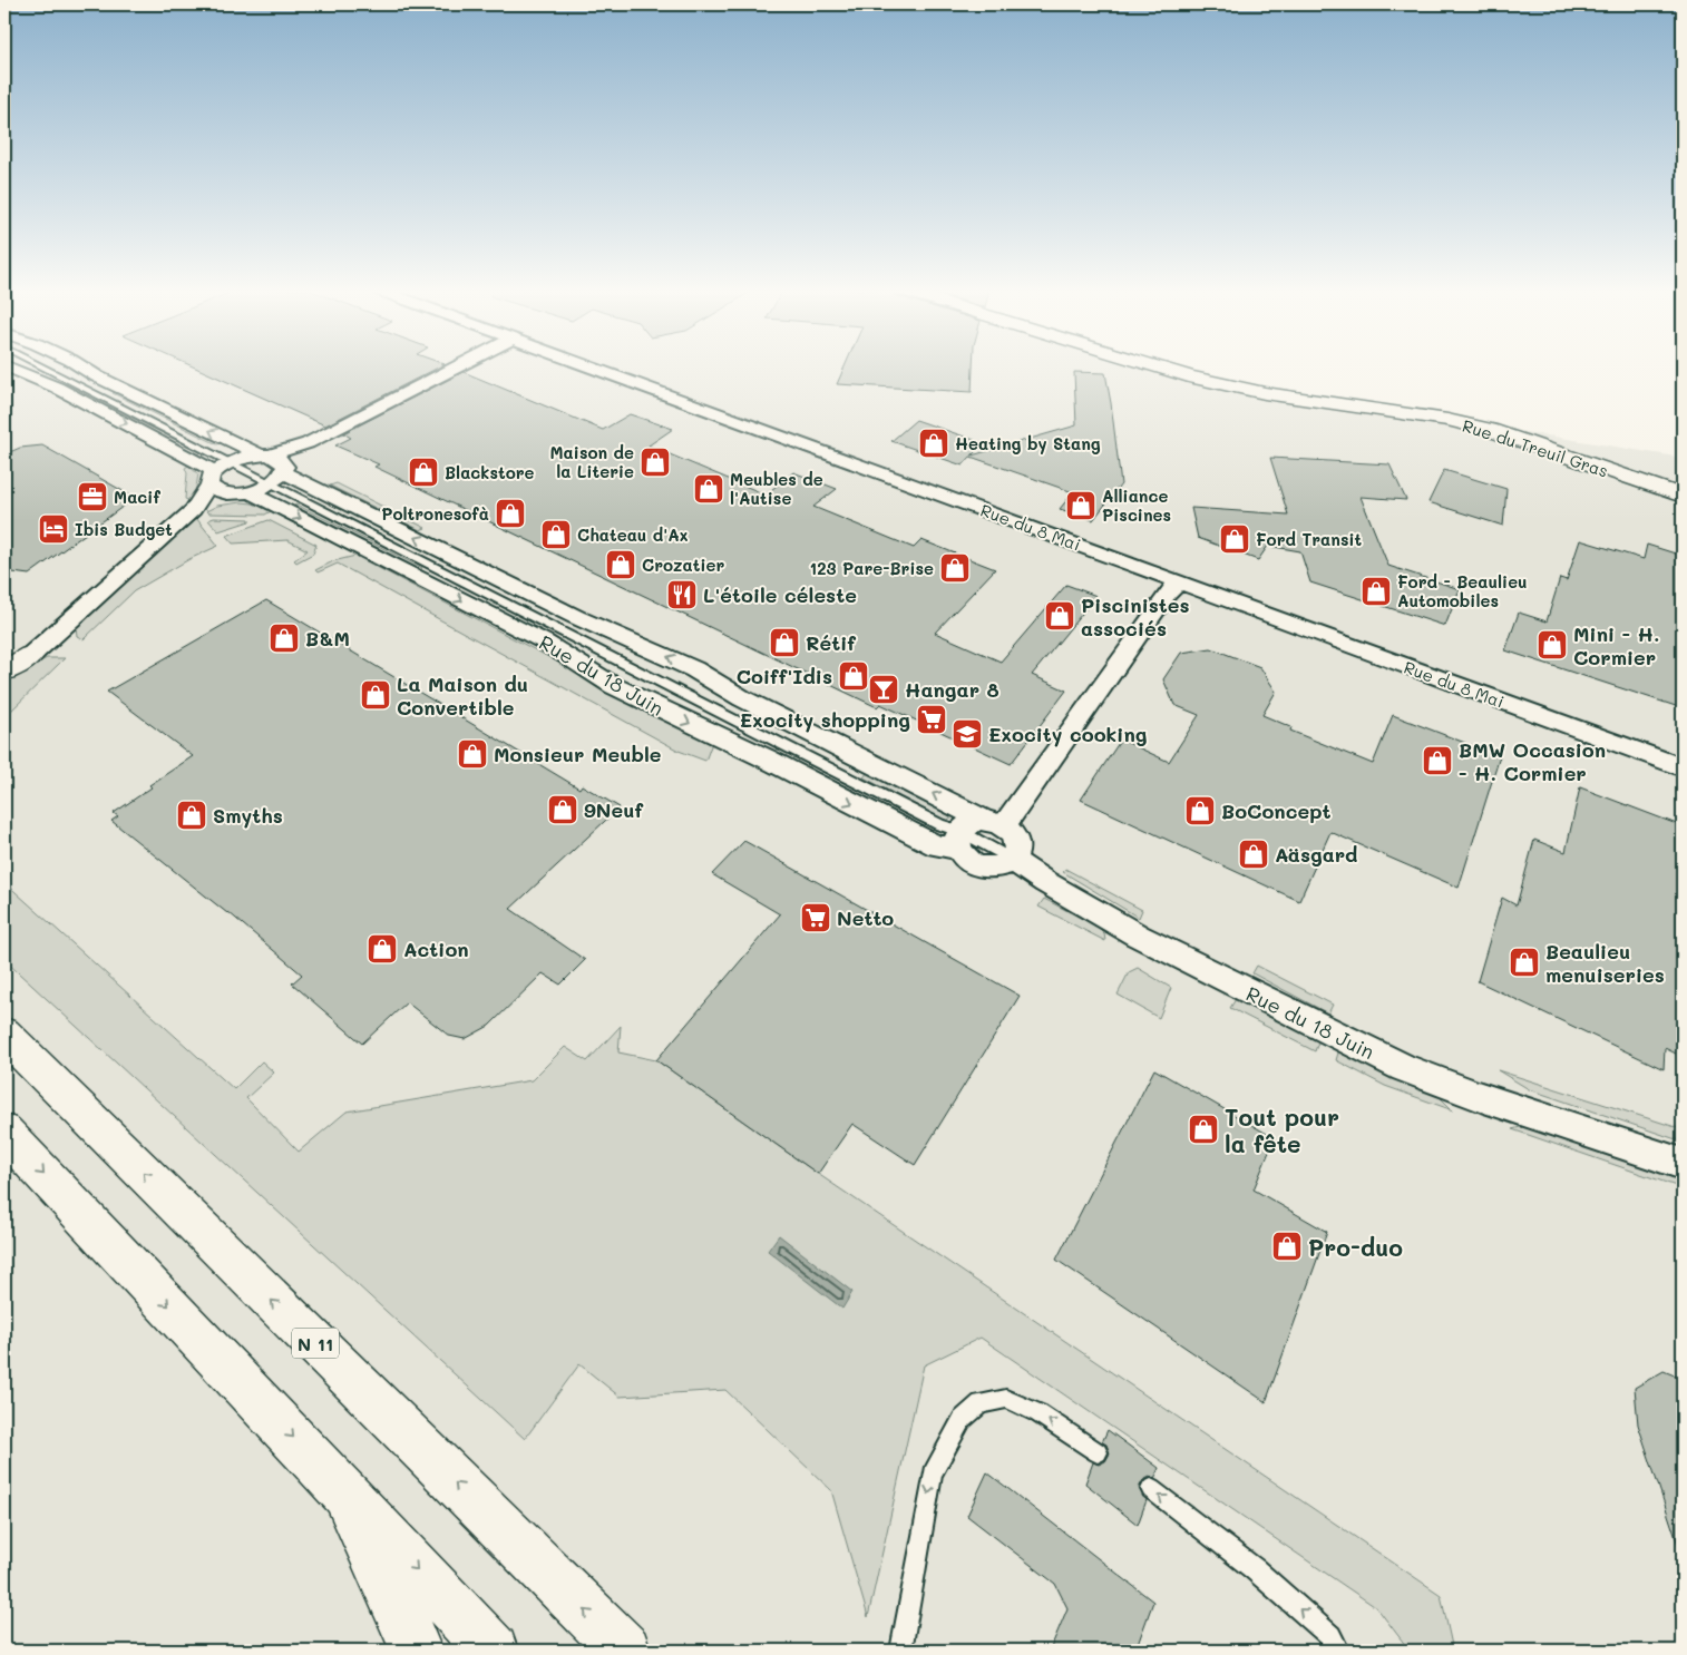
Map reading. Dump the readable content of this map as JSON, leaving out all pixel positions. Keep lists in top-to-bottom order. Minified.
{"streets":{"main road":["Rue du Treuil Gras","N 11"],"street":["Rue du 8 Mai","Rue du 18 Juin"]},"places":{"shop":["Heating by Stang","Maison de la Literie","Blackstore","Meubles de l'Autise","Alliance Piscines","Poltronesofà","Chateau d'Ax","Ford Transit","Crozatier","123 Pare-Brise","Ford - Beaulieu Automobiles","Piscinistes associés","B&M","Rétif","Mini - H. Cormier","Coiff'Idis","La Maison du Convertible","Monsieur Meuble","BMW Occasion - H. Cormier","9Neuf","BoConcept","Smyths","Aäsgard","Action","Beaulieu menuiseries","Tout pour la fête","Pro-duo"],"office":["Macif"],"hotel":["Ibis Budget"],"restaurant":["L'étoile céleste"],"bar":["Hangar 8"],"supermarket":["Exocity shopping","Netto"],"school or university":["Exocity cooking"]}}
